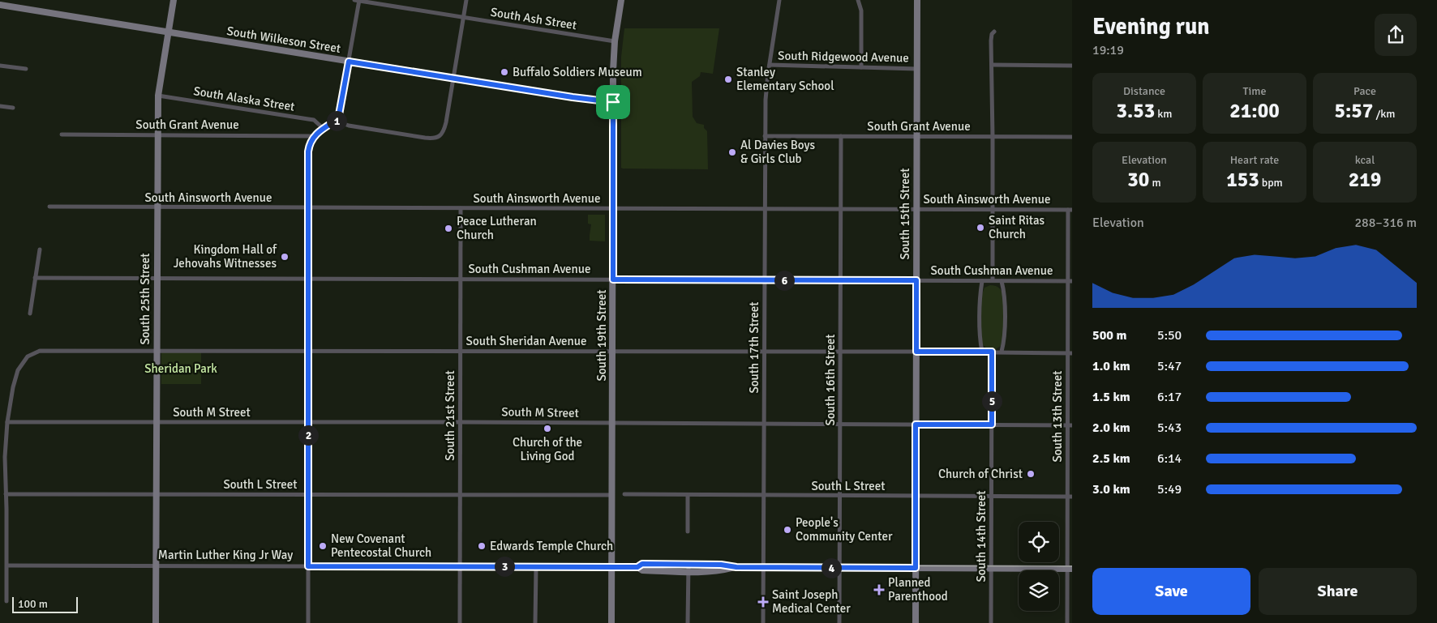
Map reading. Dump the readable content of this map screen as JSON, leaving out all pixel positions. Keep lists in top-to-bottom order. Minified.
{"streets":{"street":["South Ash Street","South Wilkeson Street","South Ridgewood Avenue","South Alaska Street","South Grant Avenue","South Ainsworth Avenue","South 15th Street","South Cushman Avenue","South 25th Street","South 19th Street","South Sheridan Avenue","South 17th Street","South 16th Street","South M Street","South 21st Street","South 13th Street","South L Street","South 14th Street","Martin Luther King Jr Way"]},"crossings":[["South Ash Street","South 19th Street"],["South Wilkeson Street","South 25th Street"],["South Wilkeson Street","South 19th Street"],["South Ridgewood Avenue","South 15th Street"],["South Ridgewood Avenue","South 17th Street"],["South Alaska Street","South 25th Street"],["South Grant Avenue","South 15th Street"],["South Grant Avenue","South 25th Street"],["South Grant Avenue","South 17th Street"],["South Grant Avenue","South 16th Street"],["South Ainsworth Avenue","South 15th Street"],["South Ainsworth Avenue","South 25th Street"],["South Ainsworth Avenue","South 19th Street"],["South Ainsworth Avenue","South 17th Street"],["South Ainsworth Avenue","South 16th Street"],["South Ainsworth Avenue","South 21st Street"],["South Ainsworth Avenue","South 13th Street"],["South 15th Street","South Cushman Avenue"],["South 15th Street","South Sheridan Avenue"],["South 15th Street","South M Street"],["South 15th Street","South L Street"],["South 15th Street","Martin Luther King Jr Way"],["South Cushman Avenue","South 25th Street"],["South Cushman Avenue","South 19th Street"],["South Cushman Avenue","South 17th Street"],["South Cushman Avenue","South 16th Street"],["South Cushman Avenue","South 21st Street"],["South Cushman Avenue","South 13th Street"],["South 25th Street","South Sheridan Avenue"],["South 25th Street","South M Street"],["South 25th Street","South L Street"],["South 25th Street","Martin Luther King Jr Way"],["South 19th Street","South Sheridan Avenue"],["South 19th Street","South M Street"],["South 19th Street","South L Street"],["South 19th Street","Martin Luther King Jr Way"],["South Sheridan Avenue","South 17th Street"],["South Sheridan Avenue","South 16th Street"],["South Sheridan Avenue","South M Street"],["South Sheridan Avenue","South 21st Street"],["South Sheridan Avenue","South 13th Street"],["South Sheridan Avenue","South 14th Street"],["South 17th Street","South M Street"],["South 17th Street","South L Street"],["South 17th Street","Martin Luther King Jr Way"],["South 16th Street","South M Street"],["South 16th Street","South L Street"],["South 16th Street","Martin Luther King Jr Way"],["South M Street","South 21st Street"],["South M Street","South 13th Street"],["South M Street","South 14th Street"],["South 21st Street","South L Street"],["South 21st Street","Martin Luther King Jr Way"],["South 13th Street","South L Street"],["South 13th Street","Martin Luther King Jr Way"],["South L Street","South 14th Street"],["South 14th Street","Martin Luther King Jr Way"]],"parks":["Sheridan Park"],"places":{"other":["Buffalo Soldiers Museum","Stanley Elementary School","Al Davies Boys & Girls Club","Saint Ritas Church","Peace Lutheran Church","Kingdom Hall of Jehovahs Witnesses","Church of the Living God","Church of Christ","People's Community Center","New Covenant Pentecostal Church","Edwards Temple Church"],"health":["Planned Parenthood","Saint Joseph Medical Center"]},"scale_bar":"100 m","page":{"heading":["Evening run","19:19"],"stats":[["Distance","3.53 km"],["Time","21:00"],["Pace","5:57 /km"],["Elevation","30 m"],["Heart rate","153 bpm"],["kcal","219"]],"pins":["1","6","5","2","3","4"],"chart":["Elevation","288–316 m"],"list":[{"name":"500 m","note":"5:50"},{"name":"1.0 km","note":"5:47"},{"name":"1.5 km","note":"6:17"},{"name":"2.0 km","note":"5:43"},{"name":"2.5 km","note":"6:14"},{"name":"3.0 km","note":"5:49"}],"buttons":["Save","Share"],"scale":"100 m"}}
